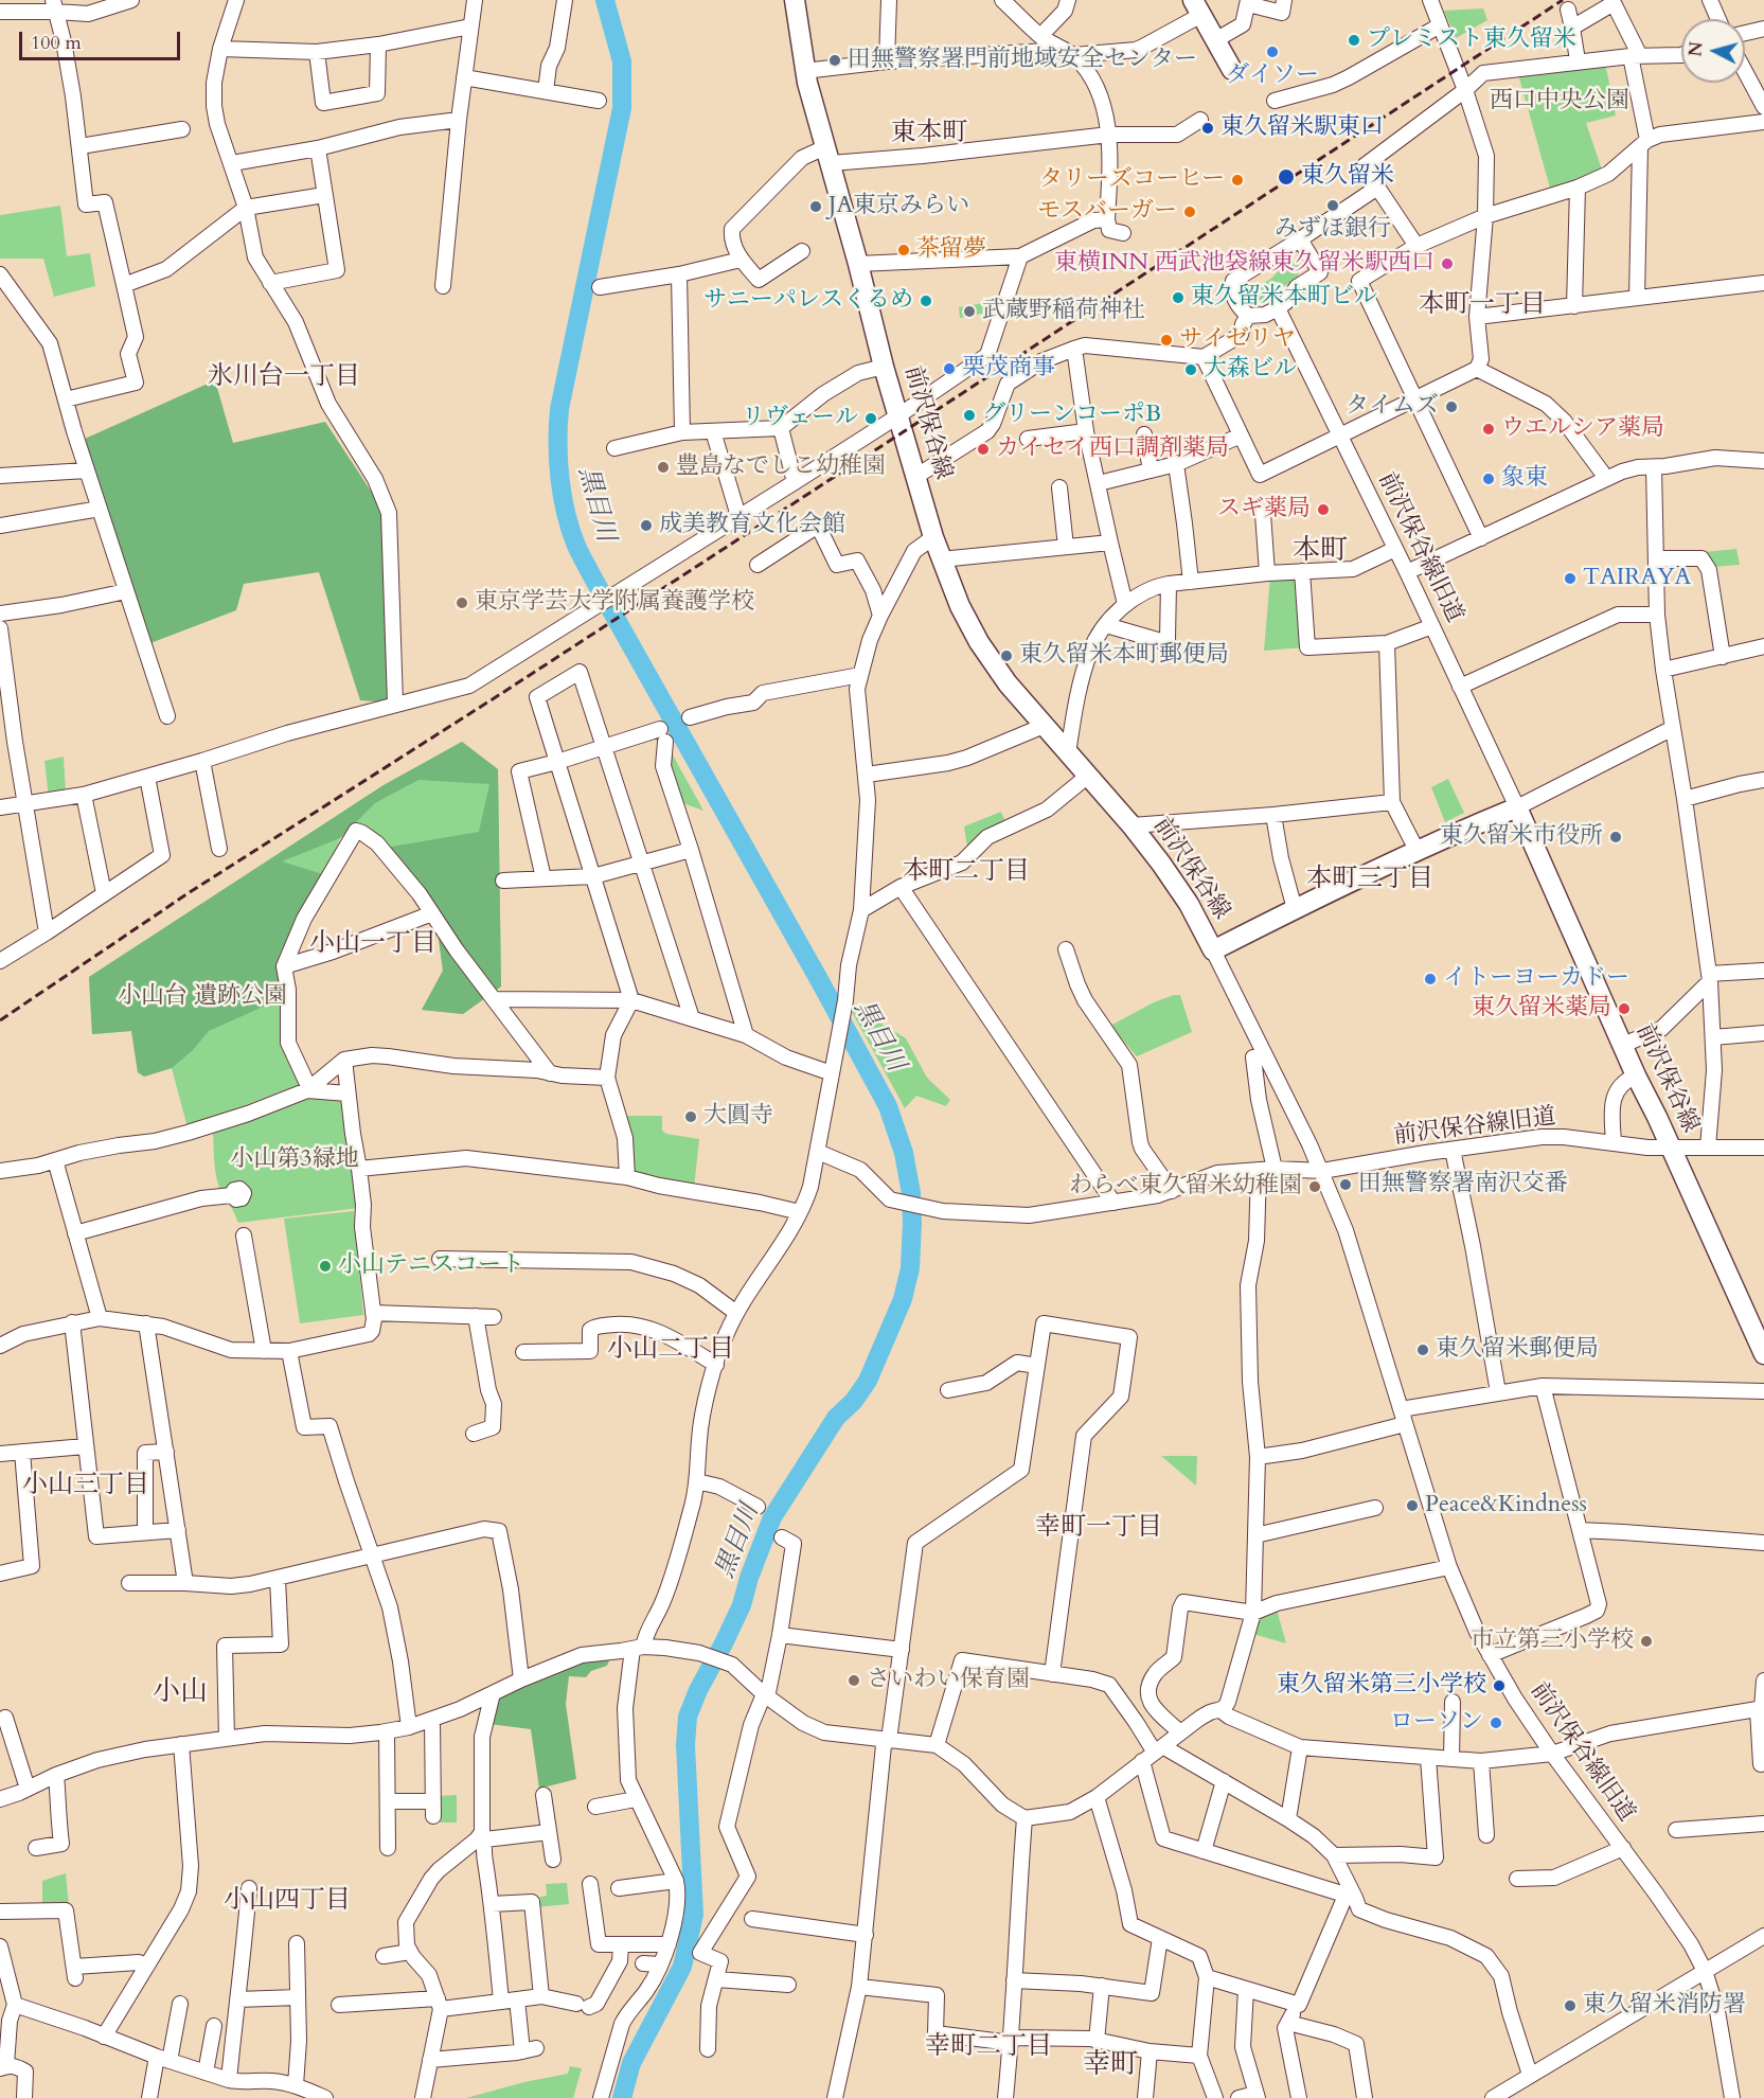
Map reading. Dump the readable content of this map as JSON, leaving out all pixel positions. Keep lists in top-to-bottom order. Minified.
{"streets":{"main road":["前沢保谷線"],"street":["前沢保谷線旧道"]},"crossings":[["前沢保谷線","前沢保谷線旧道"]],"districts":["東本町","本町一丁目","氷川台一丁目","本町","本町二丁目","本町三丁目","小山一丁目","小山二丁目","小山三丁目","幸町一丁目","小山","小山四丁目","幸町二丁目","幸町"],"water":["黒目川"],"parks":["西口中央公園","小山台 遺跡公園","小山第3緑地"],"places":["プレミスト東久留米","ダイソー","田無警察署門前地域安全センター","東久留米駅東口","東久留米","タリーズコーヒー","みずほ銀行","JA東京みらい","モスバーガー","茶留夢","東横INN 西武池袋線東久留米駅西口","東久留米本町ビル","サニーパレスくるめ","武蔵野稲荷神社","サイゼリヤ","栗茂商事","大森ビル","タイムズ","グリーンコーポB","リヴェール","ウエルシア薬局","カイセイ西口調剤薬局","豊島なでしこ幼稚園","象東","スギ薬局","成美教育文化会館","TAIRAYA","東京学芸大学附属養護学校","東久留米本町郵便局","東久留米市役所","イトーヨーカドー","東久留米薬局","大圓寺","田無警察署南沢交番","わらべ東久留米幼稚園","小山テニスコート","東久留米郵便局","Peace&Kindness","市立第三小学校","さいわい保育園","東久留米第三小学校","ローソン","東久留米消防署"],"scale_bar":"100 m","north":"left"}
